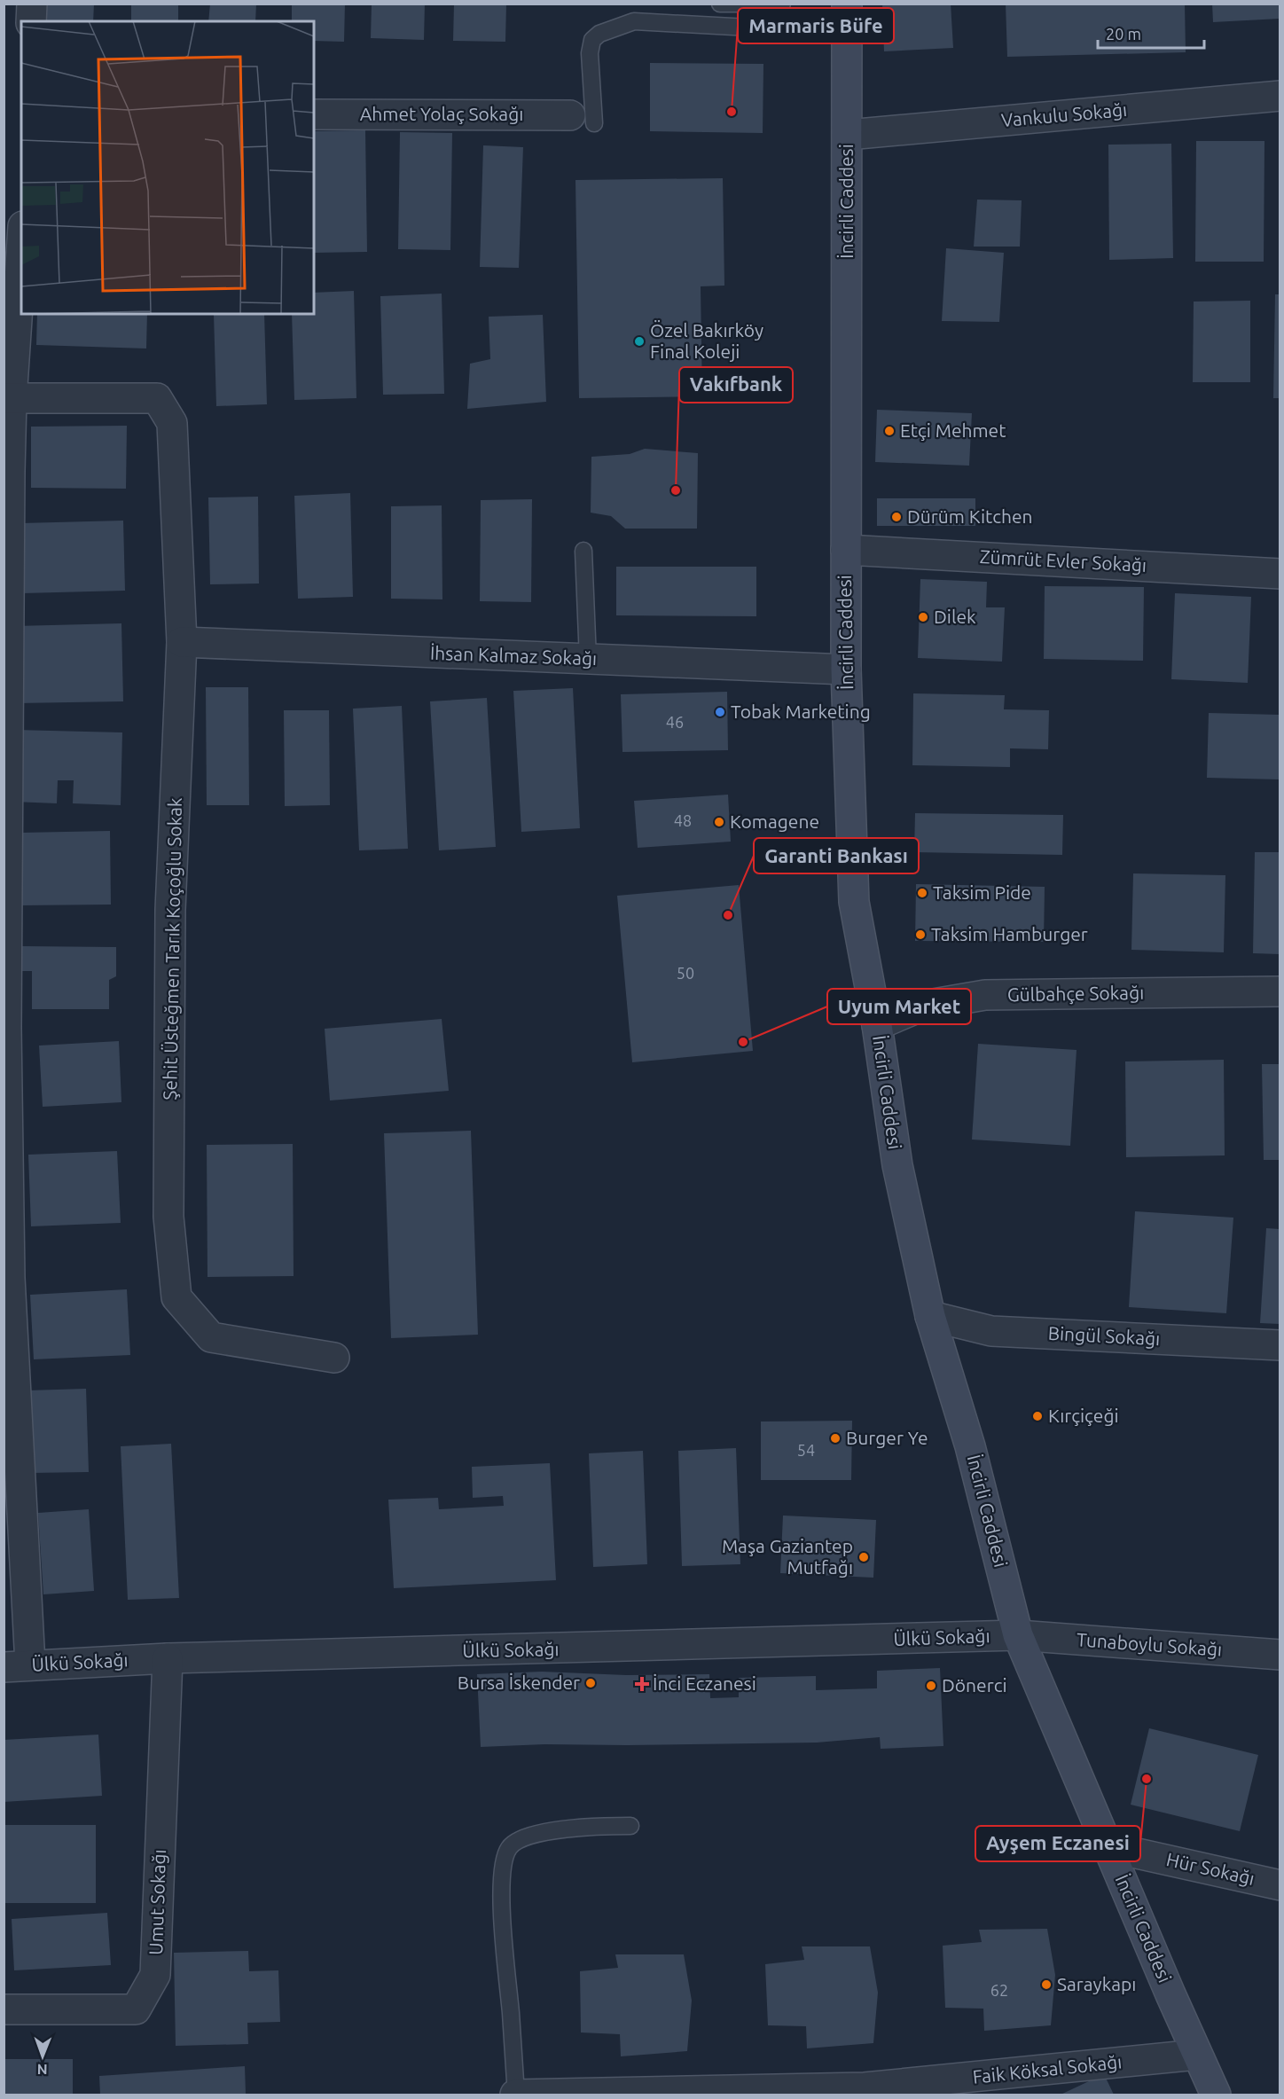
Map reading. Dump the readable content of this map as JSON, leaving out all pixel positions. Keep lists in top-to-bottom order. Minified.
{"streets":{"main road":["İncirli Caddesi"],"street":["Ahmet Yolaç Sokağı","Vankulu Sokağı","Zümrüt Evler Sokağı","İhsan Kalmaz Sokağı","Şehit Üsteğmen Tarık Koçoğlu Sokak","Gülbahçe Sokağı","Bingül Sokağı","Ülkü Sokağı","Tunaboylu Sokağı","Hür Sokağı","Umut Sokağı","Faik Köksal Sokağı"]},"crossings":[["Vankulu Sokağı","İncirli Caddesi"],["İncirli Caddesi","Zümrüt Evler Sokağı"],["İncirli Caddesi","İhsan Kalmaz Sokağı"],["İncirli Caddesi","Gülbahçe Sokağı"],["İncirli Caddesi","Bingül Sokağı"],["İncirli Caddesi","Ülkü Sokağı"],["İncirli Caddesi","Tunaboylu Sokağı"],["İncirli Caddesi","Hür Sokağı"],["İncirli Caddesi","Faik Köksal Sokağı"],["İhsan Kalmaz Sokağı","Şehit Üsteğmen Tarık Koçoğlu Sokak"],["Ülkü Sokağı","Tunaboylu Sokağı"],["Ülkü Sokağı","Umut Sokağı"]],"places":{"other":["Marmaris Büfe","Özel Bakırköy Final Koleji","Etçi Mehmet","Vakıfbank","Dürüm Kitchen","Dilek","Tobak Marketing","Komagene","Taksim Pide","Garanti Bankası","Taksim Hamburger","Uyum Market","Kırçiçeği","Burger Ye","Maşa Gaziantep Mutfağı","Bursa İskender","Dönerci","Ayşem Eczanesi","Saraykapı"],"health":["İnci Eczanesi"]},"house_numbers":["46","48","50","54","62"],"scale_bar":"20 m","north":"bottom"}
